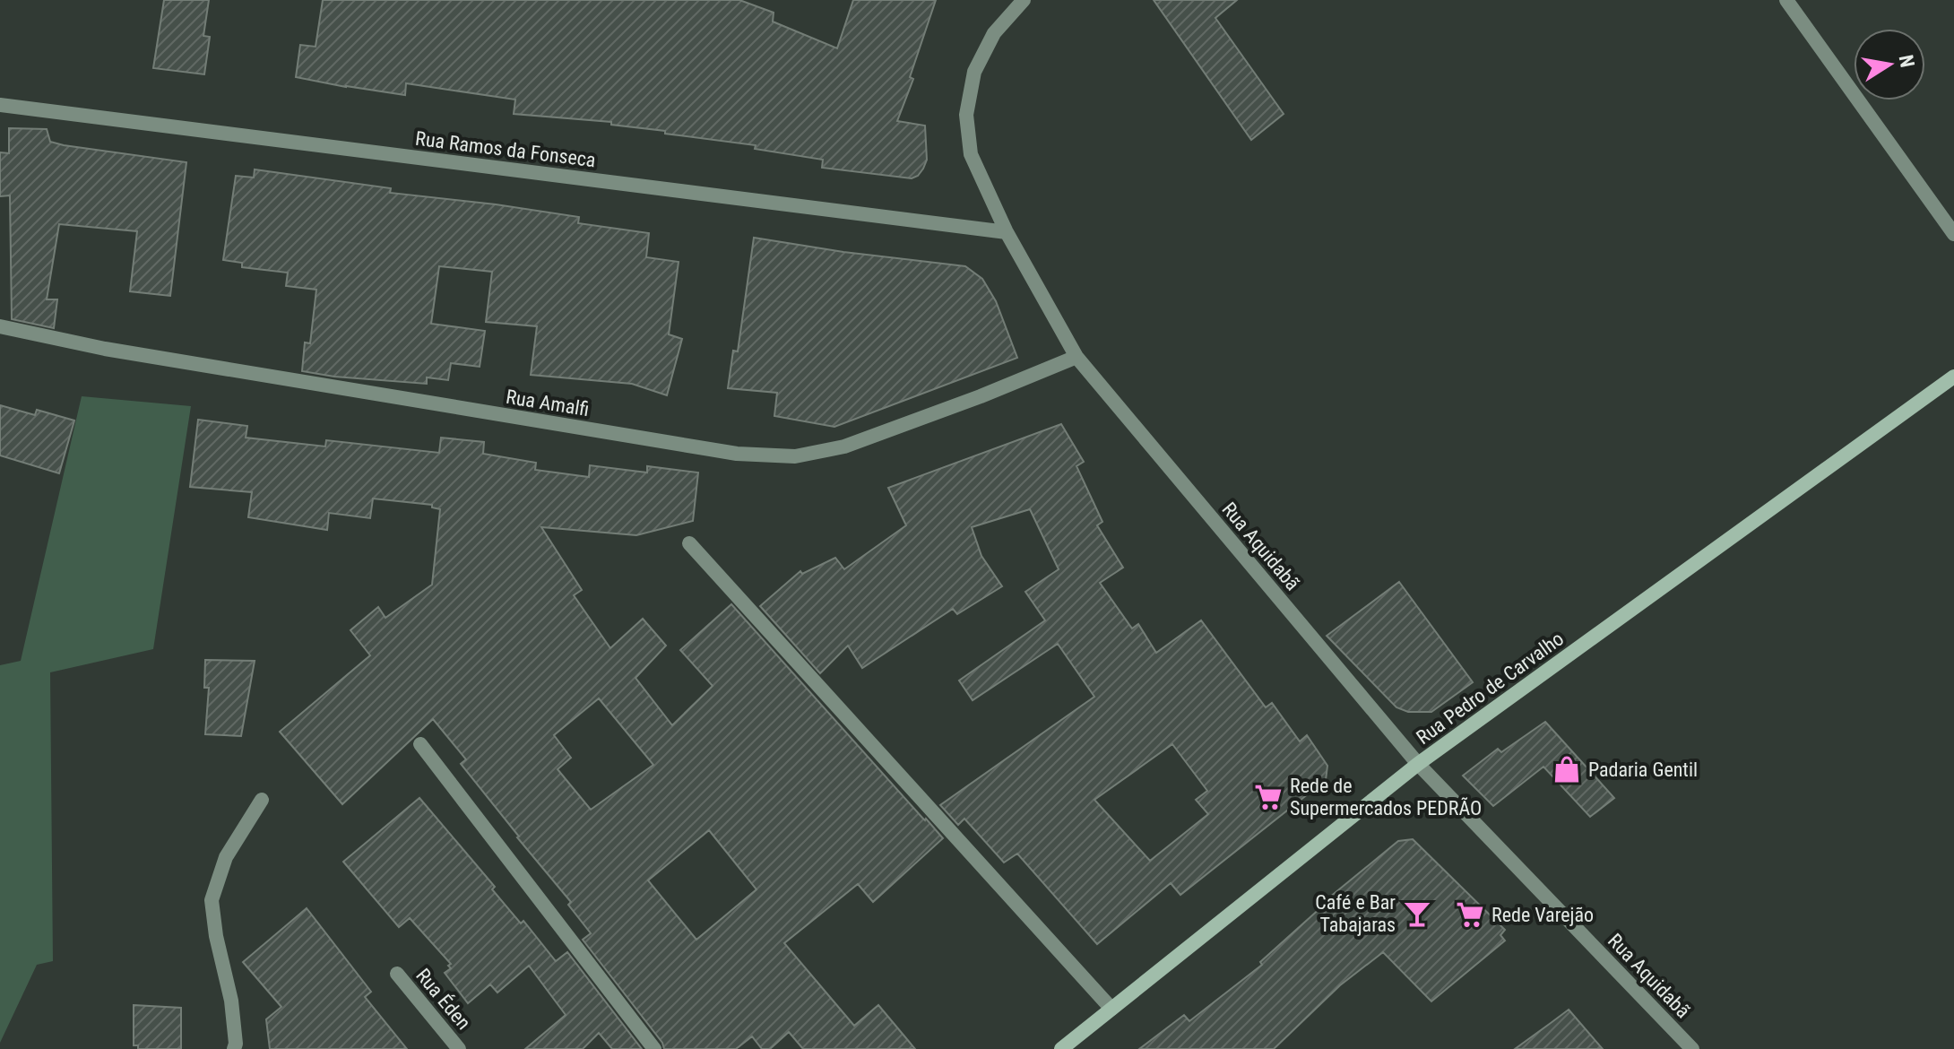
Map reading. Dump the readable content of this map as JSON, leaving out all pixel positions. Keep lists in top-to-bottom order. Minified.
{"streets":{"street":["Rua Ramos da Fonseca","Rua Amalfi","Rua Aquidabã","Rua Pedro de Carvalho","Rua Éden"]},"crossings":[["Rua Ramos da Fonseca","Rua Aquidabã"],["Rua Amalfi","Rua Aquidabã"],["Rua Aquidabã","Rua Pedro de Carvalho"]],"places":{"shop":["Padaria Gentil"],"supermarket":["Rede de Supermercados PEDRÃO","Rede Varejão"],"bar":["Café e Bar Tabajaras"]},"north":"right"}
